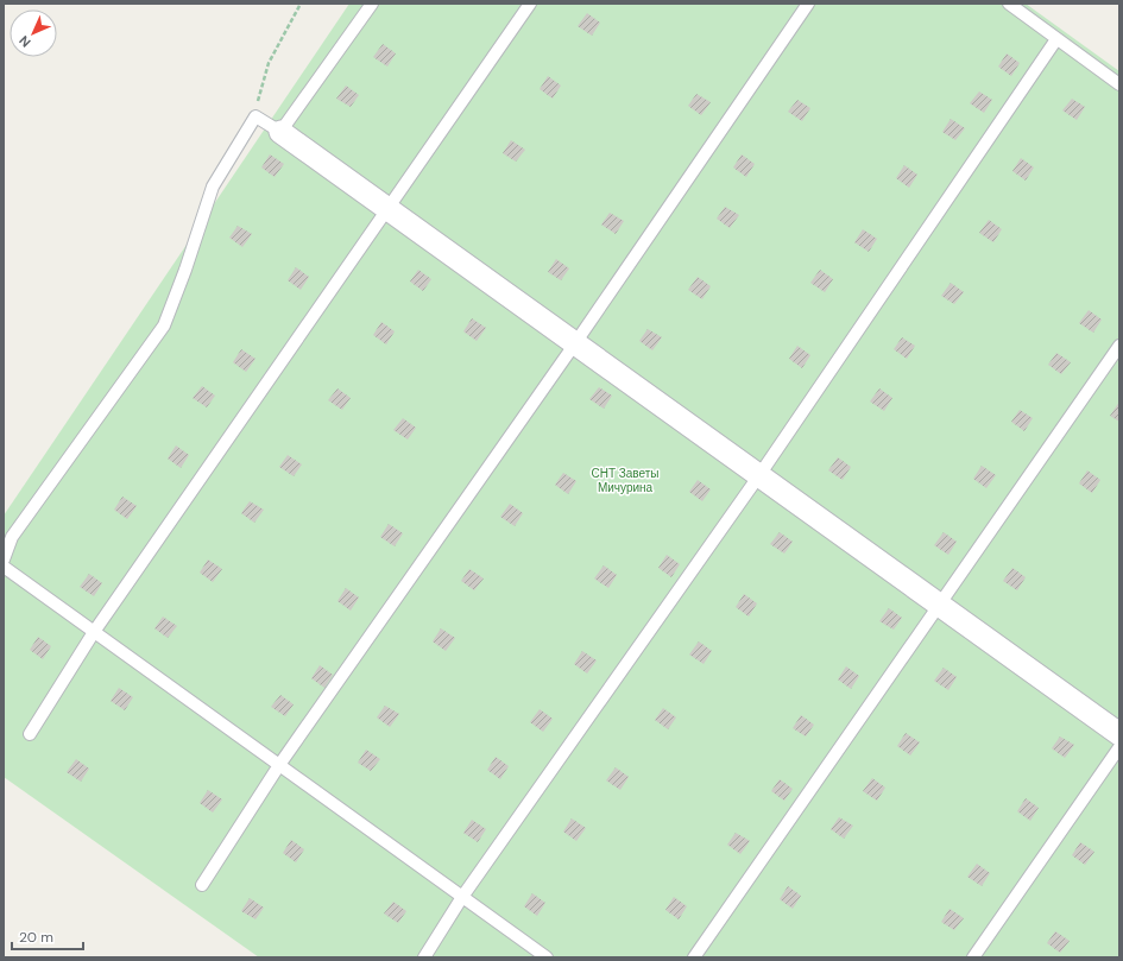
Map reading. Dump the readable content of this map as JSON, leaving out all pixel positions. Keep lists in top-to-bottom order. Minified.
{"parks":["СНТ Заветы Мичурина"],"scale_bar":"20 m","north":"bottom left"}
